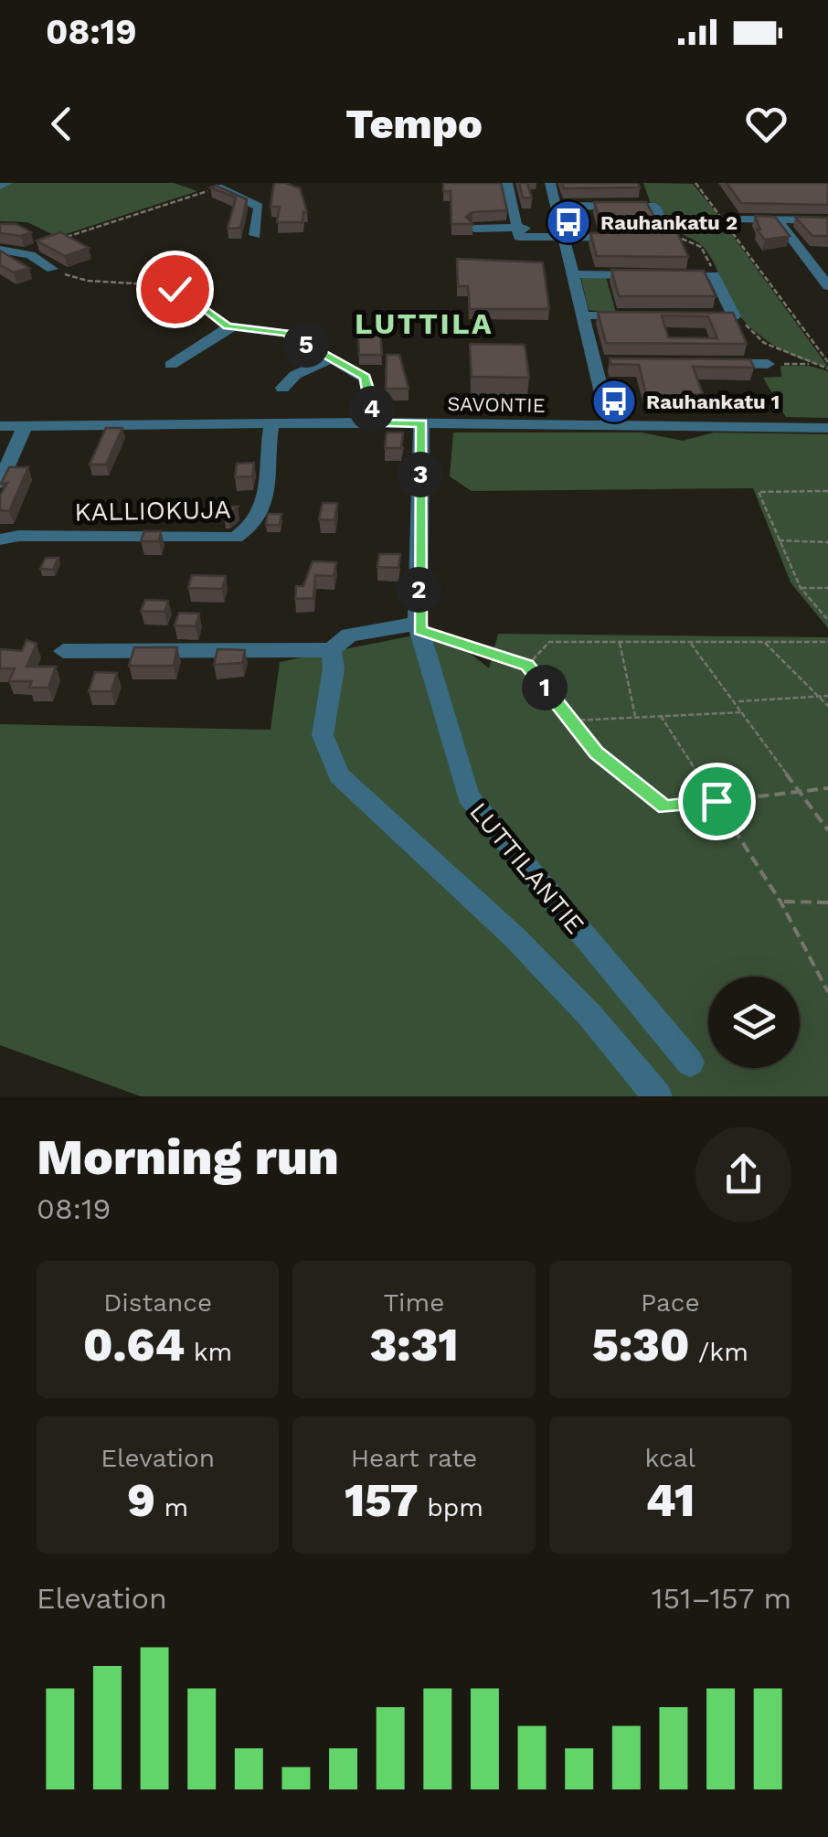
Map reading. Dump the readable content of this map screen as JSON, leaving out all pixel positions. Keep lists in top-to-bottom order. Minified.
{"streets":{"street":["SAVONTIE","KALLIOKUJA","LUTTILANTIE"]},"crossings":[["SAVONTIE","KALLIOKUJA"],["SAVONTIE","LUTTILANTIE"]],"districts":["LUTTILA"],"places":{"bus stop":["Rauhankatu 2","Rauhankatu 1"]},"page":{"status":"08:19","header":"Tempo","pins":["5","4","3","2","1"],"heading":["Morning run","08:19"],"stats":[["Distance","0.64 km"],["Time","3:31"],["Pace","5:30 /km"],["Elevation","9 m"],["Heart rate","157 bpm"],["kcal","41"]],"chart":["Elevation","151–157 m"]}}
